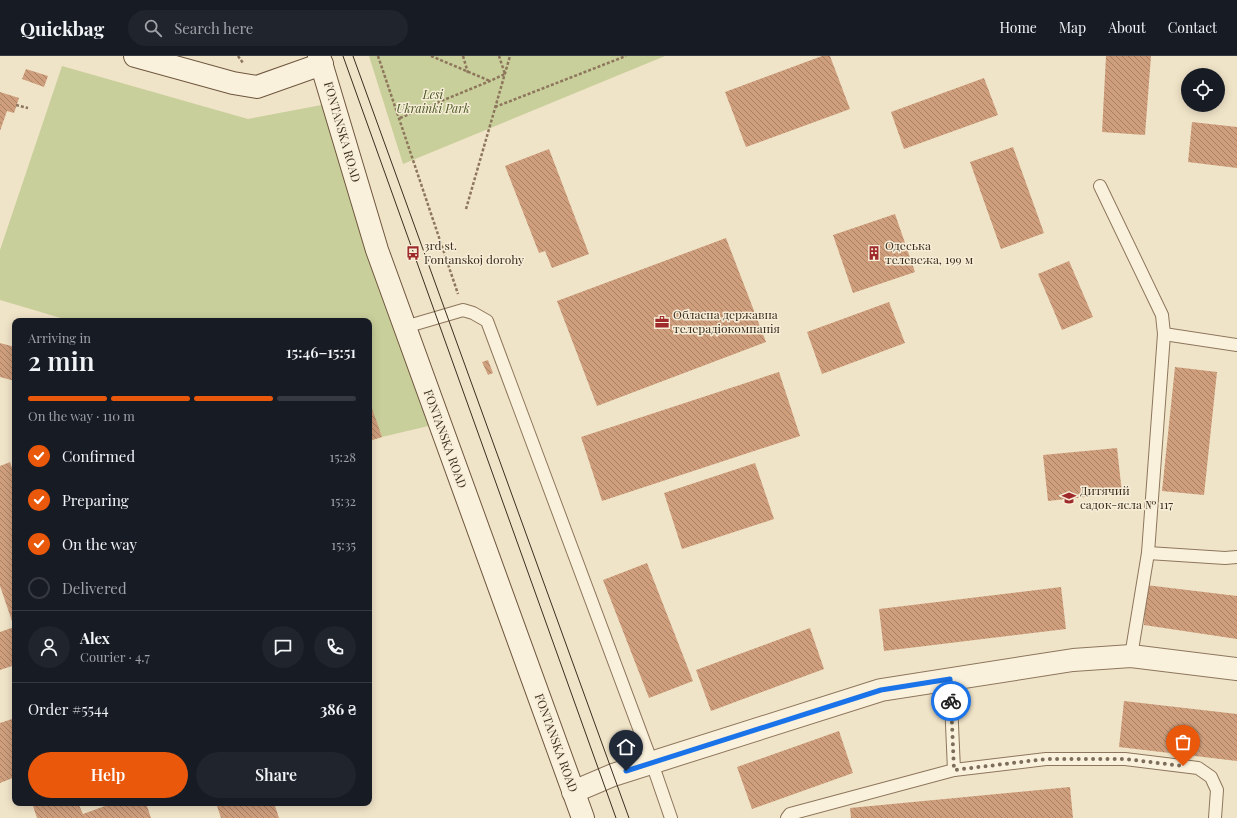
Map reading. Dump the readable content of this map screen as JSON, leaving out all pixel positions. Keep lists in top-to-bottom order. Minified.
{"streets":{"street":["FONTANSKA ROAD"]},"parks":["Lesi Ukrainki Park"],"places":{"bus stop":["3rd st. Fontanskoj dorohy"],"building":["Одеська телевежа, 199 м"],"office":["Обласна державна телерадіокомпанія"],"school or university":["Дитячий садок-ясла № 117"]},"page":{"header":"Quickbag","search":"Search here","nav":["Home","Map","About","Contact"],"heading":["2 min","Arriving in","15:46–15:51"],"panel":["Alex","Courier · 4.7","Order #5544","386 ₴"],"bar":"On the way · 110 m","list":[["Confirmed","15:28"],["Preparing","15:32"],["On the way","15:35"],"Delivered"],"buttons":["Help","Share"]}}
